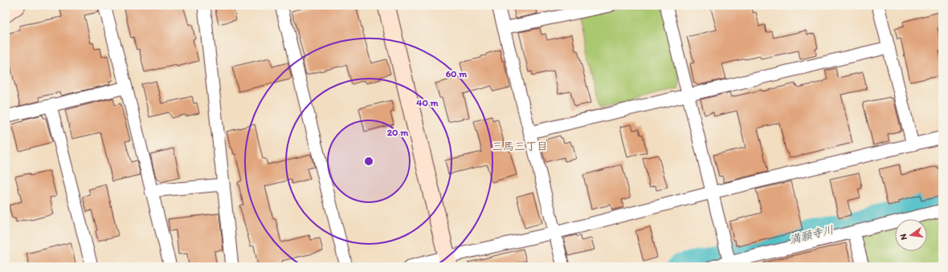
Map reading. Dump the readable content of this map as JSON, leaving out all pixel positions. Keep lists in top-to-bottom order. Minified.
{"districts":["三馬三丁目"],"water":["満願寺川"],"north":"left","rings":["60 m","40 m","20 m"]}
